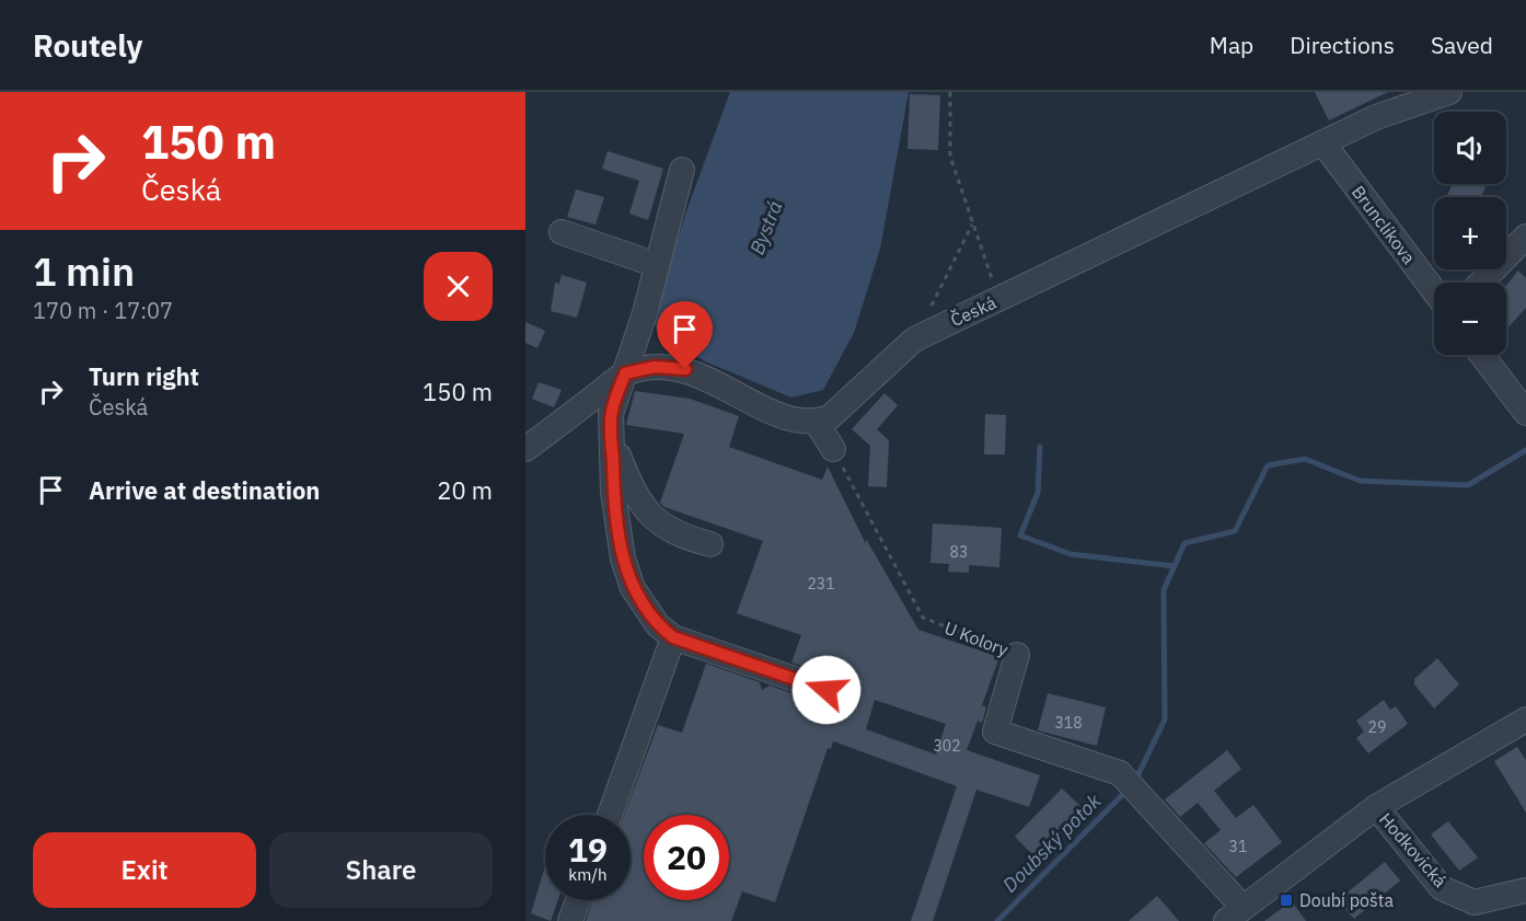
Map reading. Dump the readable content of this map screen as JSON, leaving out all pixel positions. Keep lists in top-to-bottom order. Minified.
{"streets":{"street":["Brunclíkova","Česká","U Kolory","Hodkovická"]},"crossings":[["Brunclíkova","Česká"],["U Kolory","Hodkovická"]],"water":["Bystrá","Doubský potok"],"places":{"transit":["Doubí pošta"]},"house_numbers":["83","231","318","29","302","31"],"page":{"header":"Routely","nav":["Map","Directions","Saved"],"turn":["150 m","Česká"],"map_buttons":["+","−"],"heading":["1 min","170 m · 17:07"],"list":[{"name":"Turn right","note":"Česká","value":"150 m"},{"name":"Arrive at destination","value":"20 m"}],"speed":"19 km/h","limit":"20","buttons":["Exit","Share"]}}
